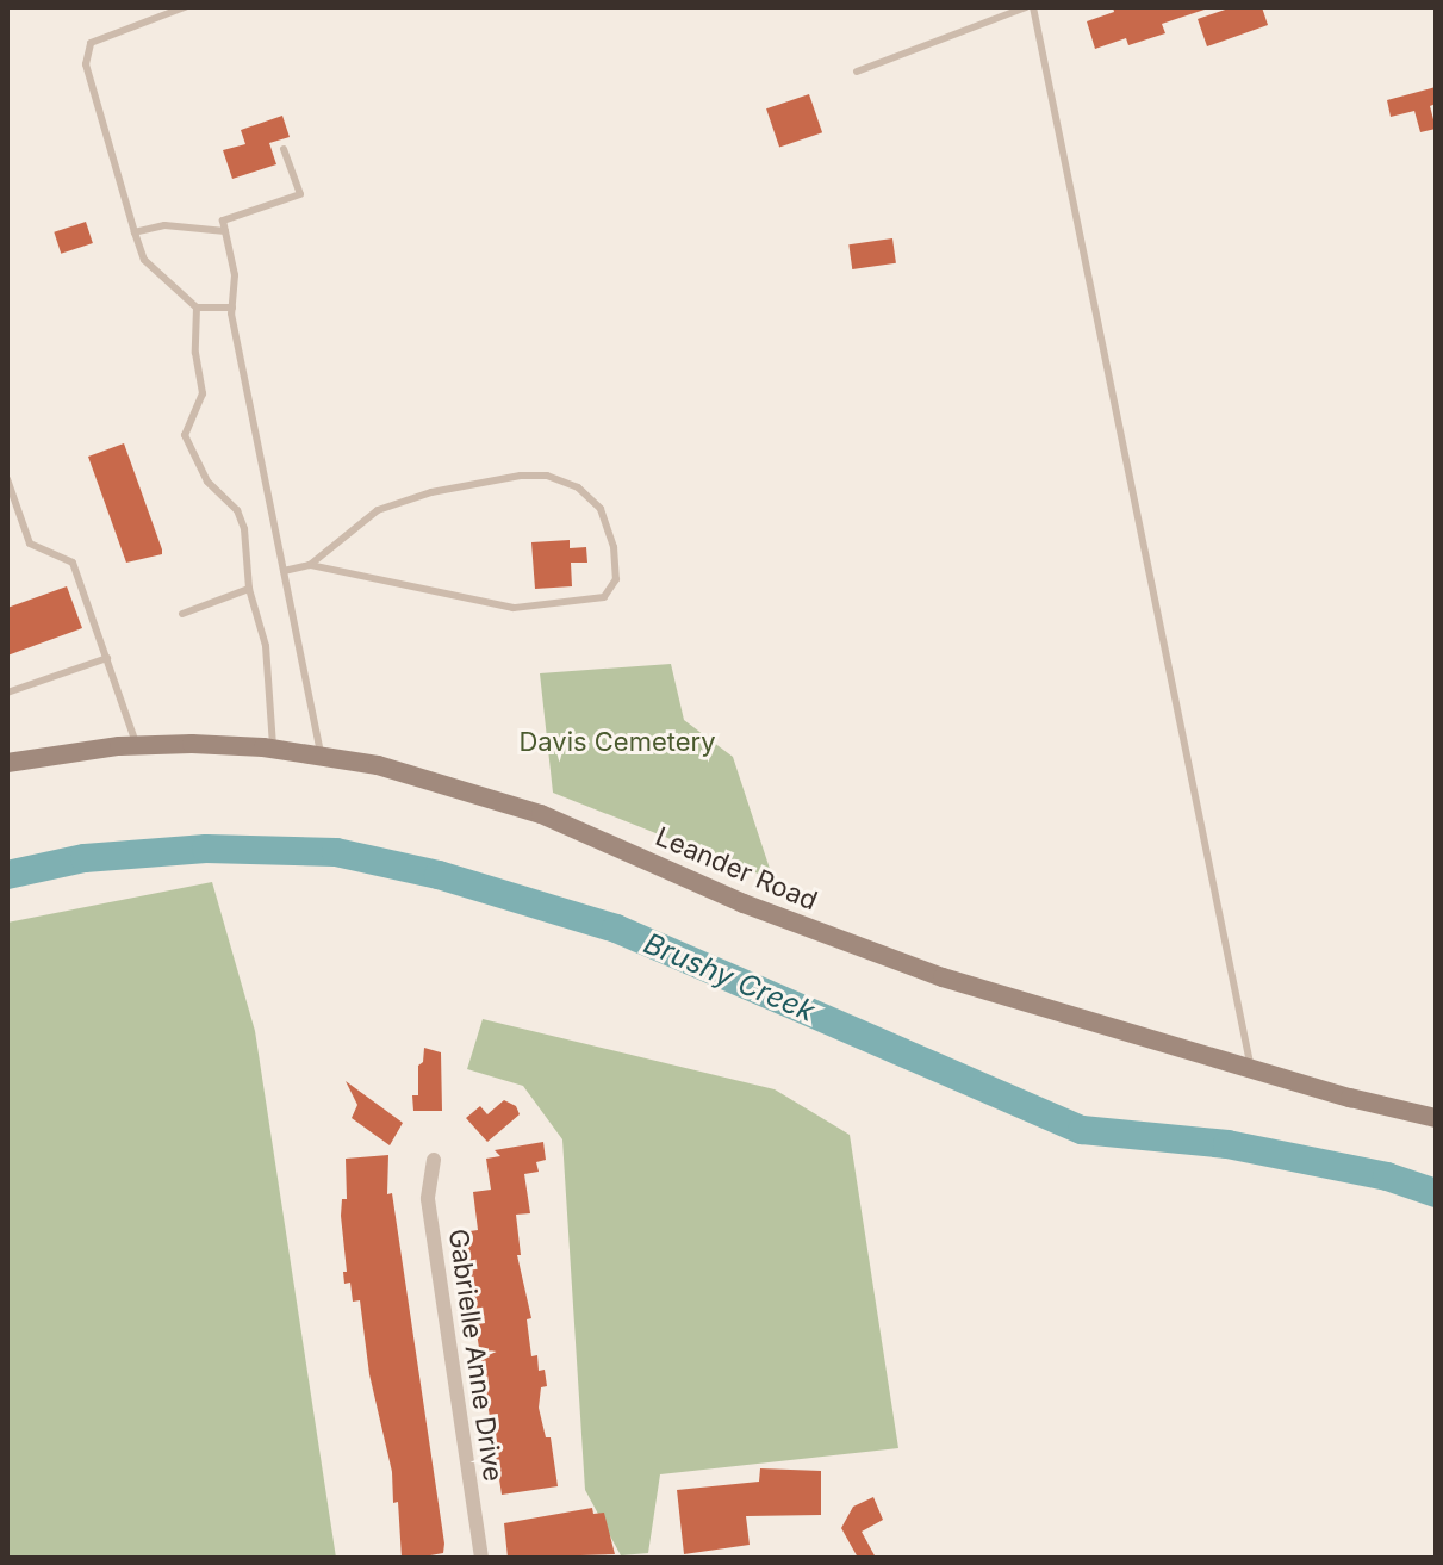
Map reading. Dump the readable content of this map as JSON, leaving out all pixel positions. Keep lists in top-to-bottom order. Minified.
{"streets":{"main road":["Leander Road"],"street":["Gabrielle Anne Drive"]},"water":["Brushy Creek"],"parks":["Davis Cemetery"]}
